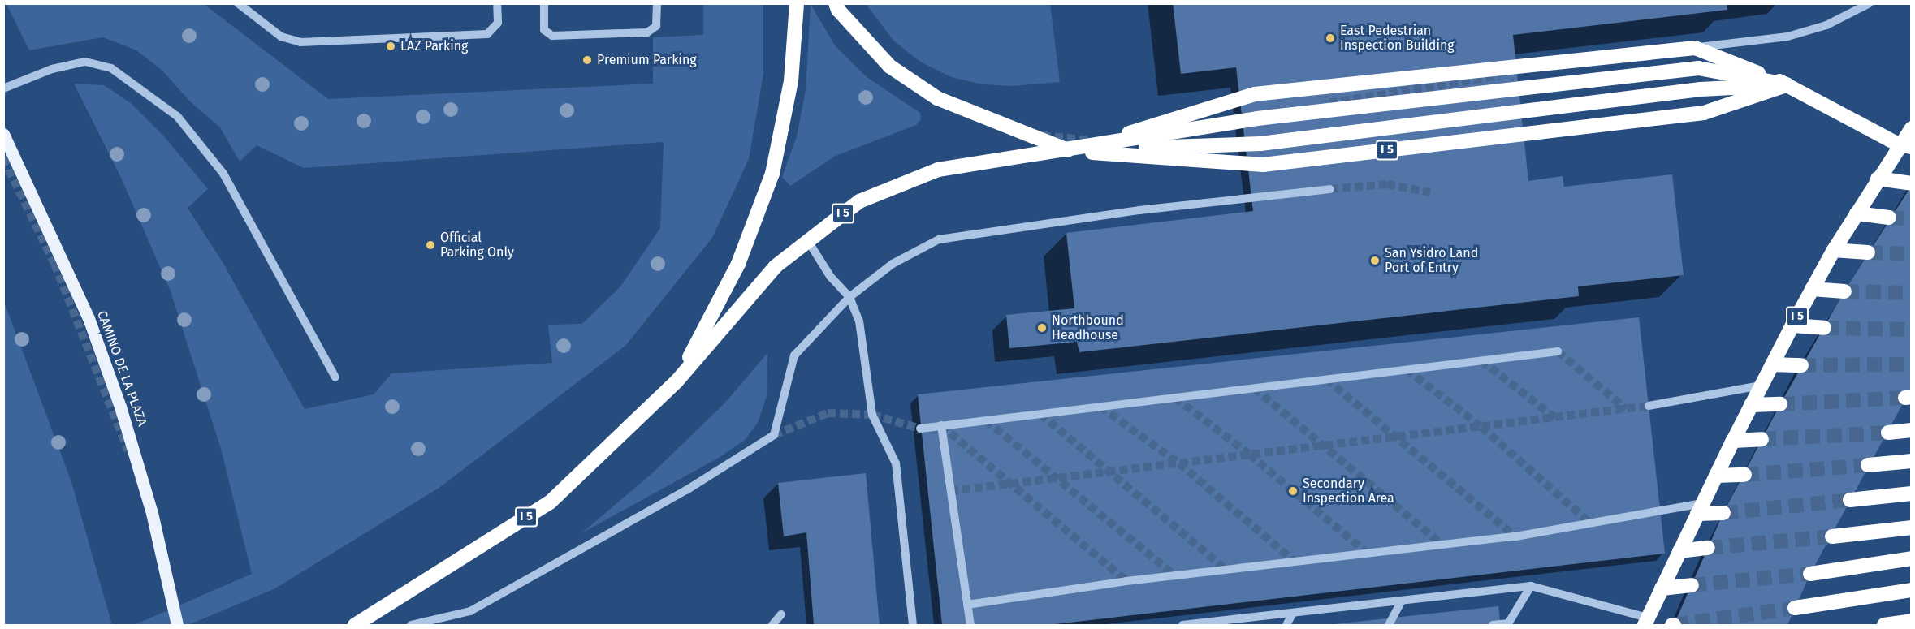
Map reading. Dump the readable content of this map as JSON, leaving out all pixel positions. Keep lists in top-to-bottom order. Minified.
{"streets":{"highway":["I 5"],"main road":["CAMINO DE LA PLAZA"]},"places":["East Pedestrian Inspection Building","LAZ Parking","Premium Parking","Official Parking Only","San Ysidro Land Port of Entry","Northbound Headhouse","Secondary Inspection Area"]}
